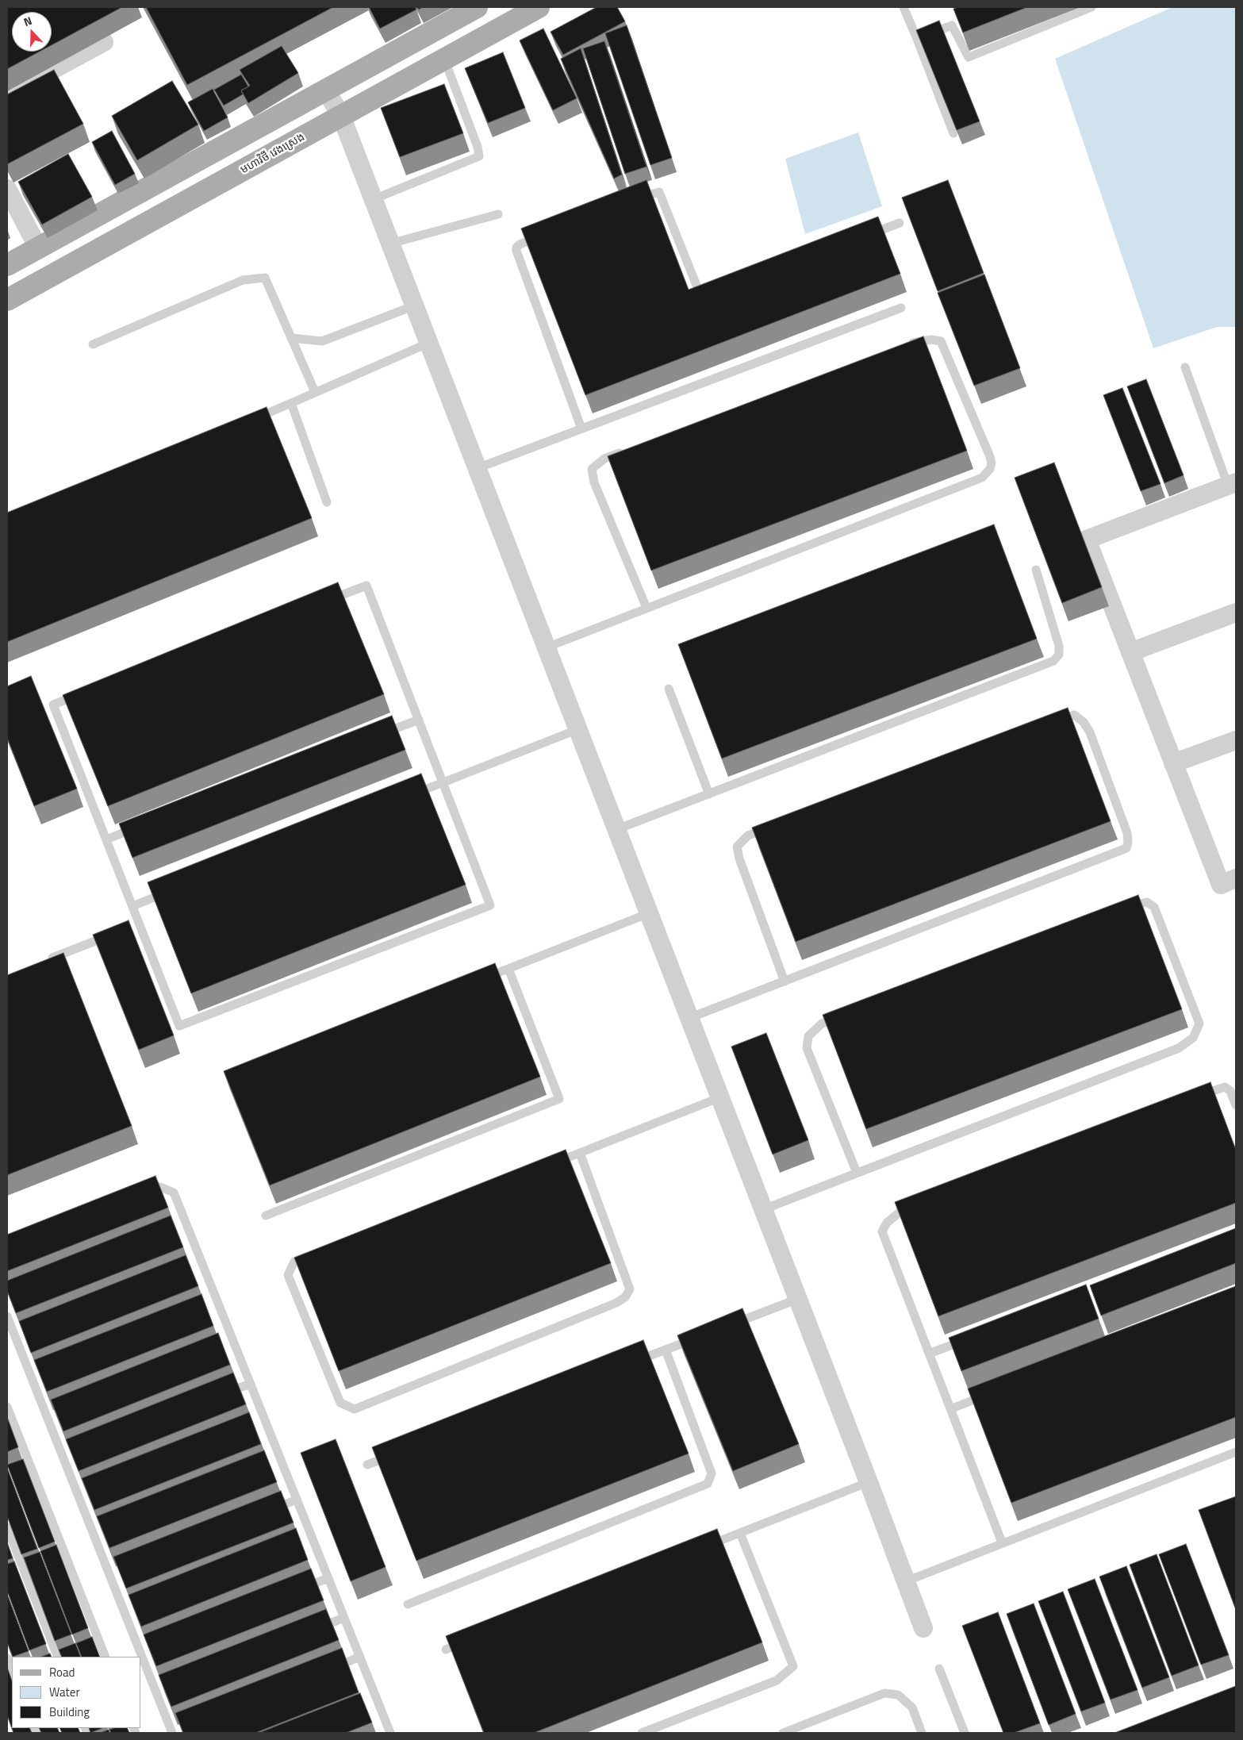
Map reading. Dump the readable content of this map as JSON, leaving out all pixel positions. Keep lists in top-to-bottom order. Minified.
{"streets":{"main road":["មហាវិថី វេងស្រេង"]},"legend":["Road","Water","Building"],"north":"top"}
